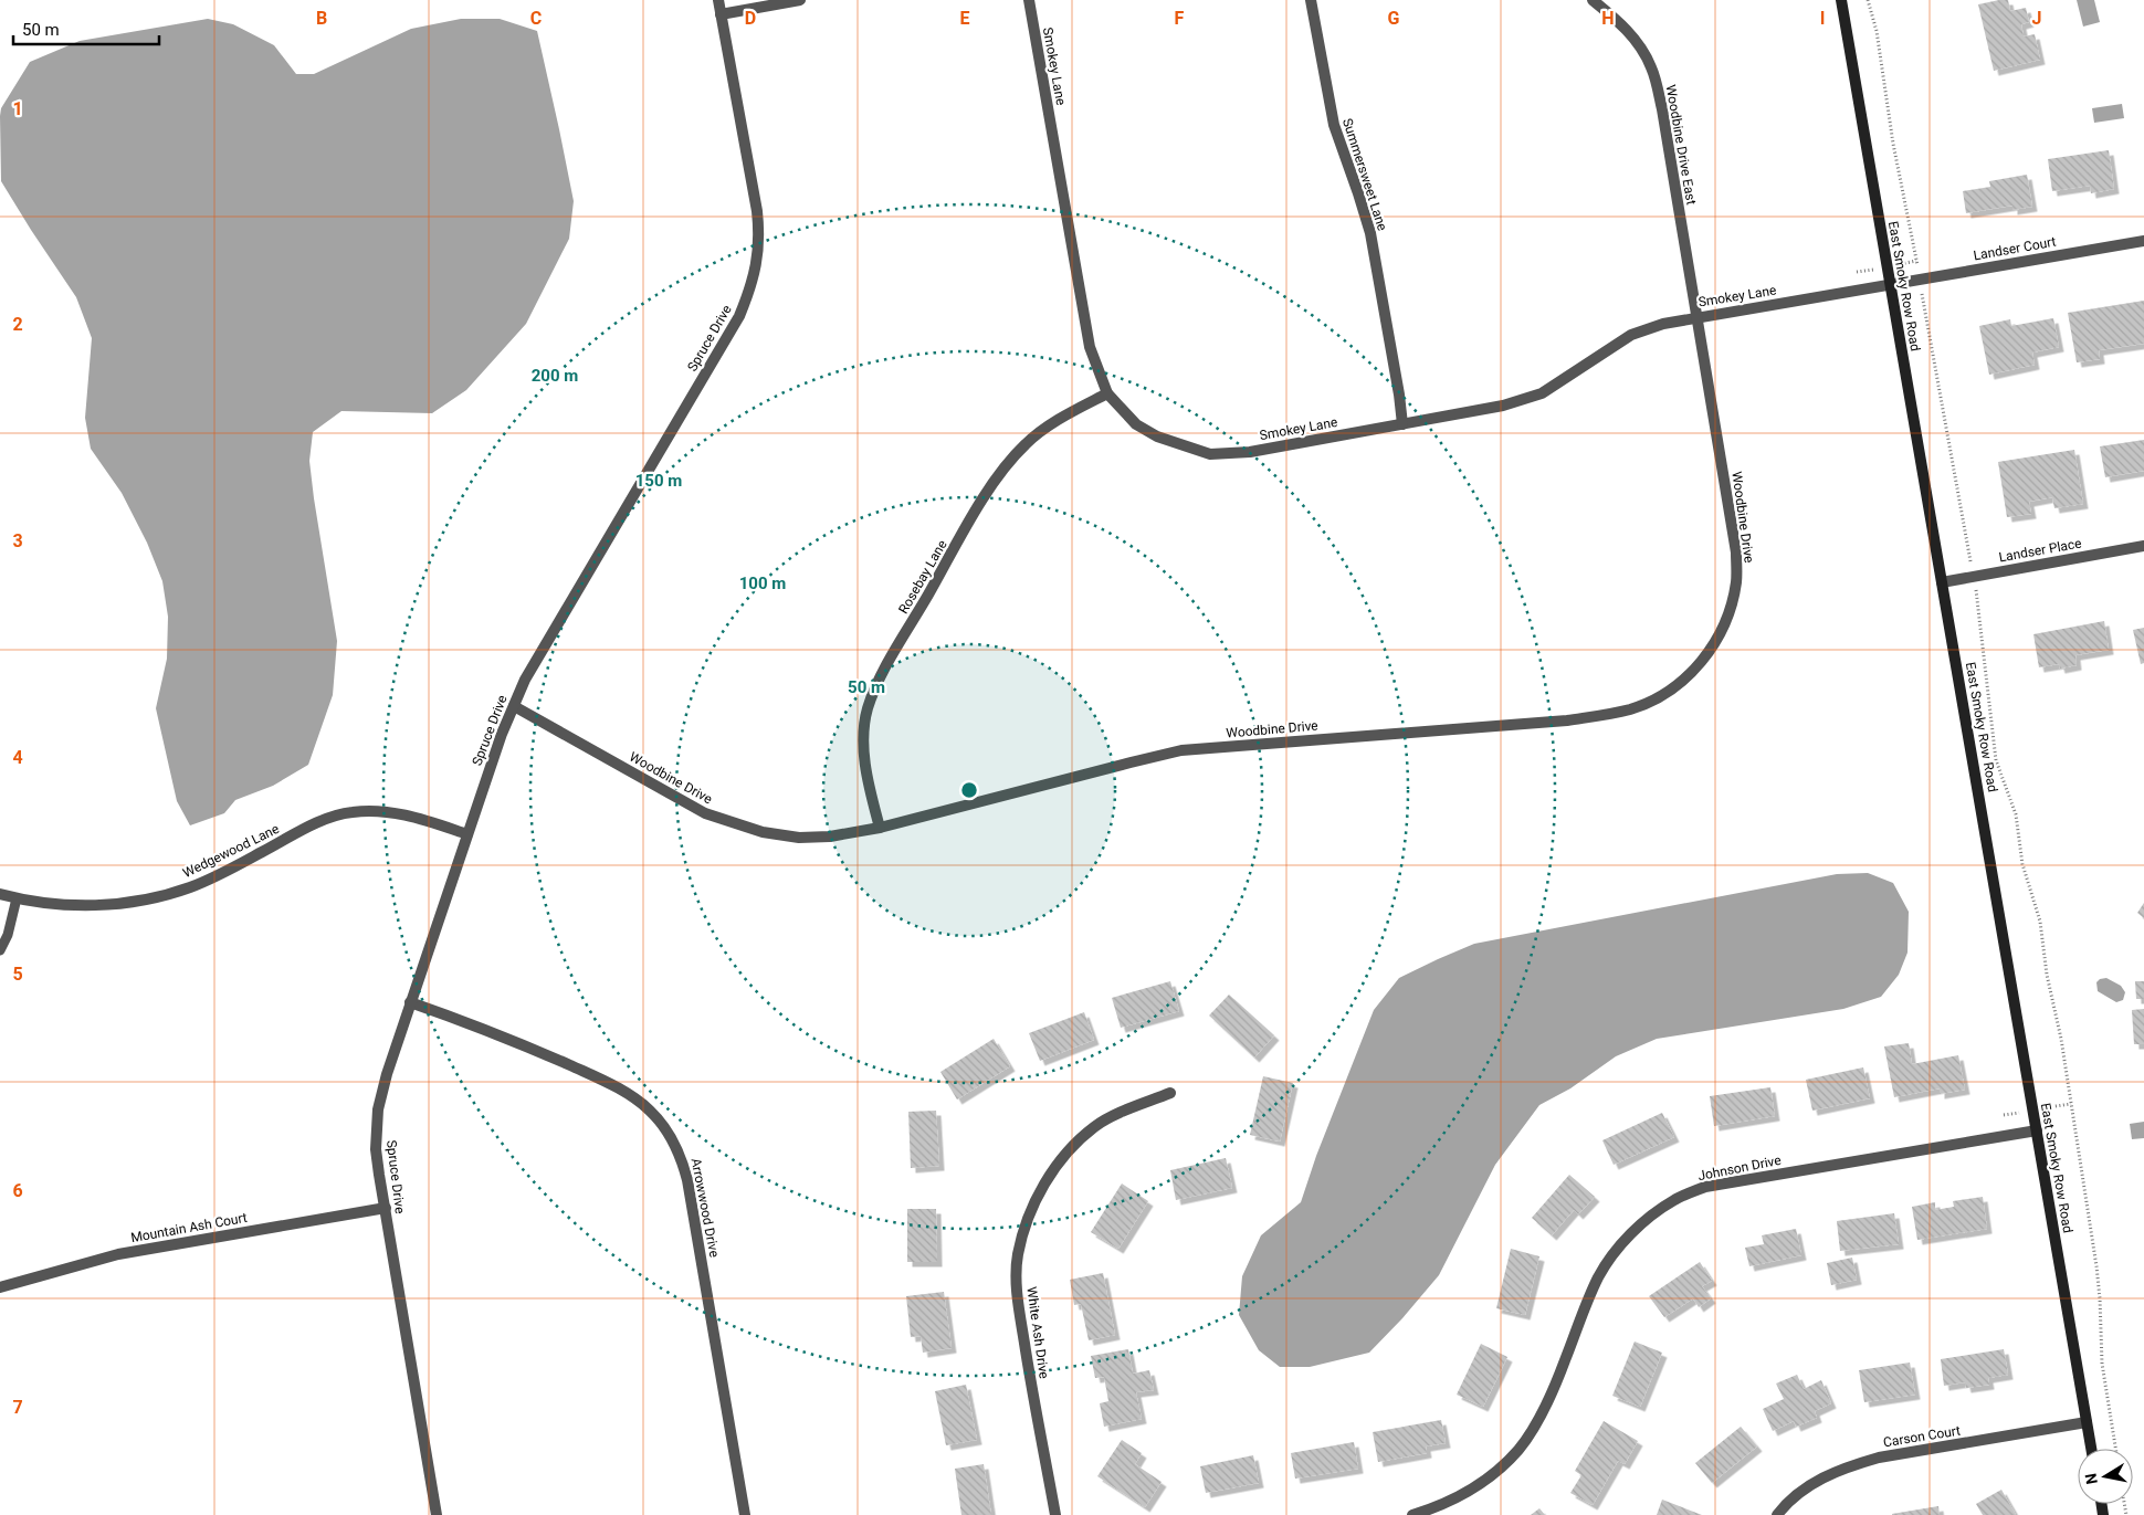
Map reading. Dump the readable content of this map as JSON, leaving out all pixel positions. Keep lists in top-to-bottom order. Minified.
{"streets":{"street":["Smokey Lane","Woodbine Drive East","Summersweet Lane","Landser Court","East Smoky Row Road","Spruce Drive","Woodbine Drive","Landser Place","Rosebay Lane","Wedgewood Lane","Johnson Drive","Arrowwood Drive","Mountain Ash Court","White Ash Drive","Carson Court"]},"crossings":[["Smokey Lane","Woodbine Drive East"],["Smokey Lane","Summersweet Lane"],["Smokey Lane","Landser Court"],["Smokey Lane","East Smoky Row Road"],["Smokey Lane","Woodbine Drive"],["Smokey Lane","Rosebay Lane"],["Woodbine Drive East","Woodbine Drive"],["Landser Court","East Smoky Row Road"],["East Smoky Row Road","Landser Place"],["East Smoky Row Road","Johnson Drive"],["East Smoky Row Road","Carson Court"],["Spruce Drive","Woodbine Drive"],["Spruce Drive","Wedgewood Lane"],["Spruce Drive","Arrowwood Drive"],["Spruce Drive","Mountain Ash Court"],["Woodbine Drive","Rosebay Lane"]],"scale_bar":"50 m","north":"left","grid":{"columns":["B","C","D","E","F","G","H","I","J"],"rows":["1","2","3","4","5","6","7"]},"rings":["200 m","150 m","100 m","50 m"]}
